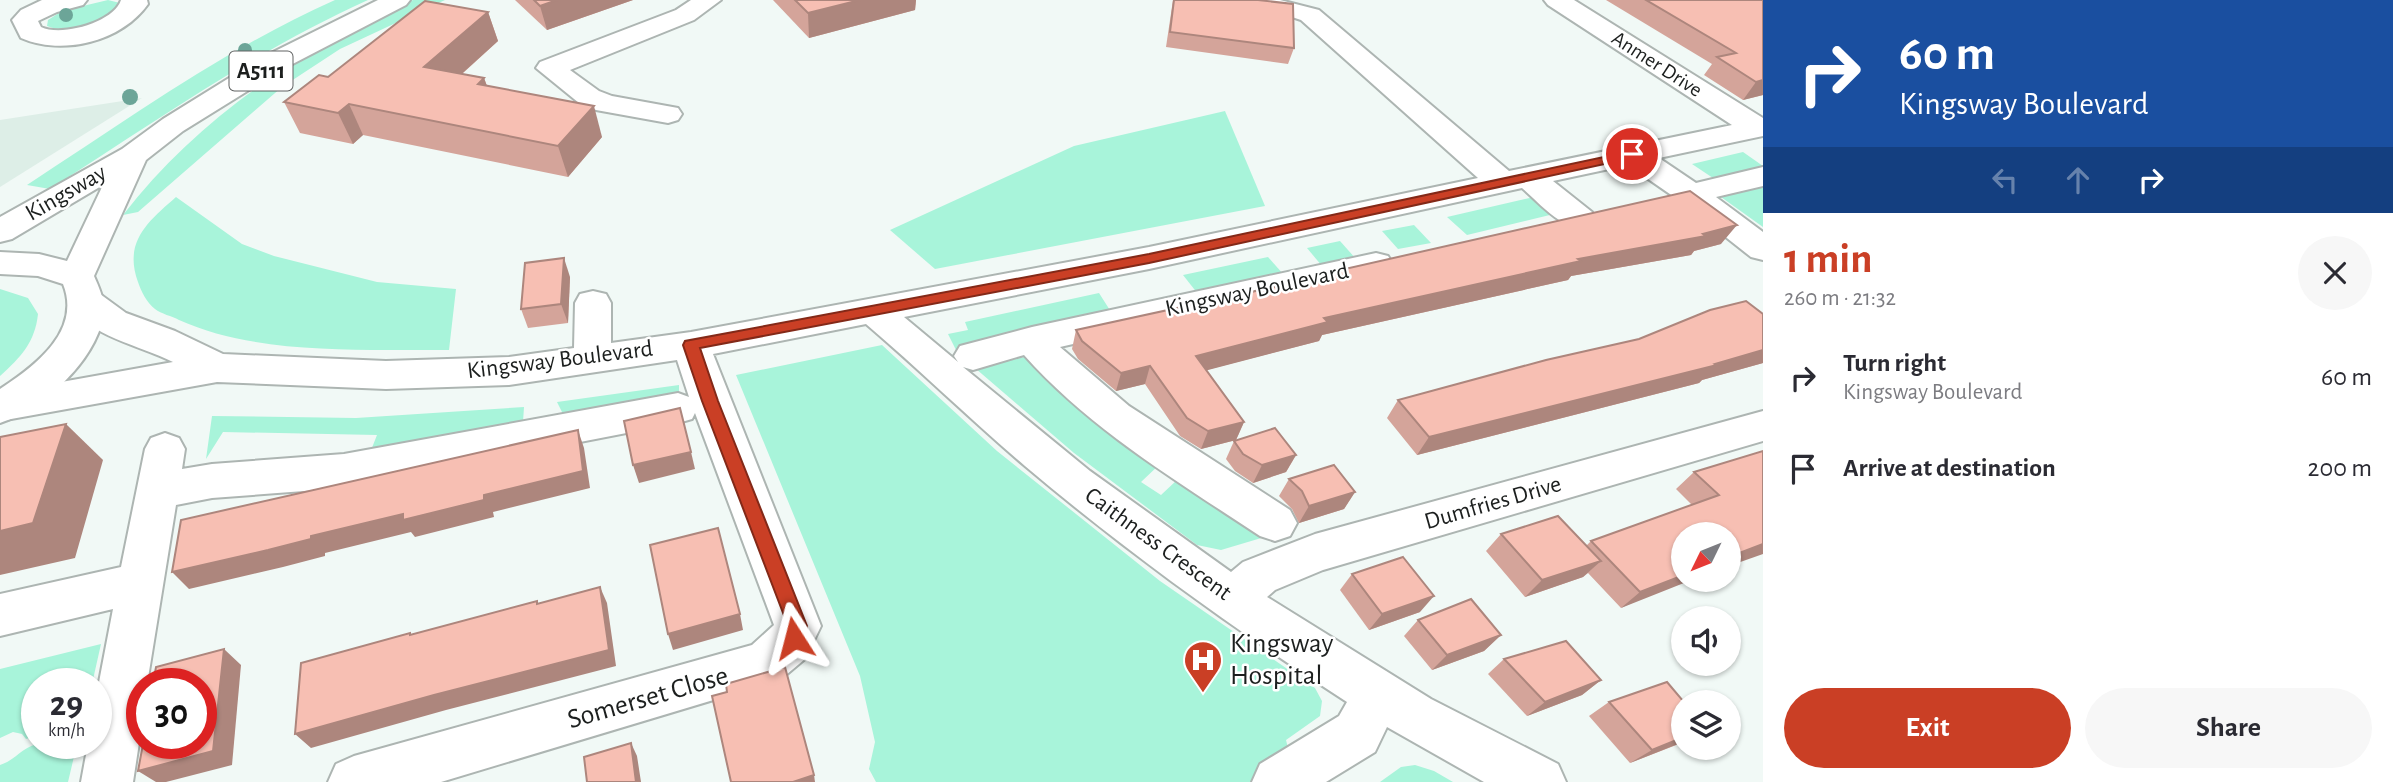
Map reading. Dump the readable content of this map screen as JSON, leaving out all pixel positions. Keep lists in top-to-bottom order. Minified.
{"streets":{"main road":["Anmer Drive","A5111","Kingsway","Kingsway Boulevard","Dumfries Drive","Caithness Crescent","Somerset Close"]},"crossings":[["Anmer Drive","Kingsway Boulevard"],["A5111","Kingsway"],["Kingsway Boulevard","Caithness Crescent"],["Kingsway Boulevard","Somerset Close"],["Dumfries Drive","Caithness Crescent"]],"places":{"hospital":["Kingsway Hospital"]},"north":"bottom left","page":{"turn":["60 m","Kingsway Boulevard"],"heading":["1 min","260 m · 21:32"],"list":[{"name":"Turn right","note":"Kingsway Boulevard","value":"60 m"},{"name":"Arrive at destination","value":"200 m"}],"speed":"29 km/h","limit":"30","buttons":["Exit","Share"]}}
